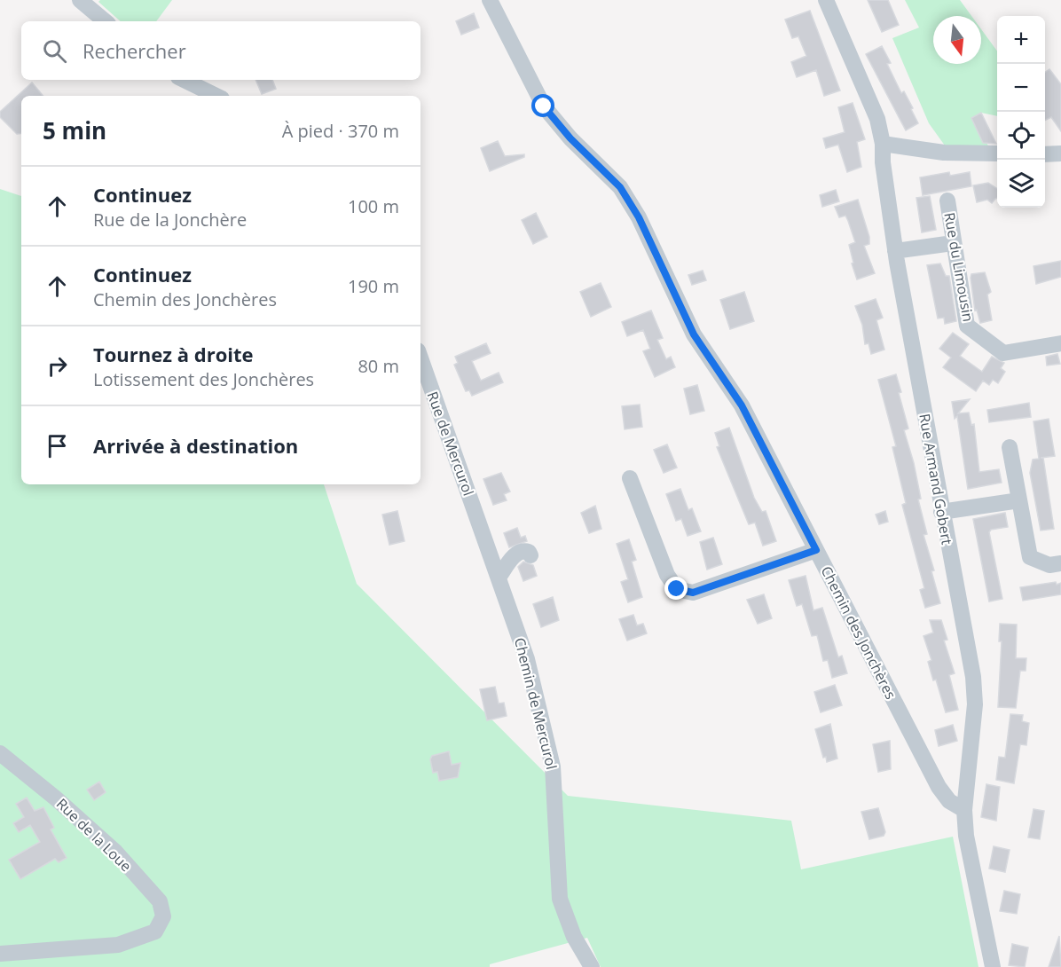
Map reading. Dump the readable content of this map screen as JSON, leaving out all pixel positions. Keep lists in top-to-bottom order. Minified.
{"streets":{"street":["Rue du Limousin","Rue de Mercurol","Rue Armand Gobert","Chemin des Jonchères","Chemin de Mercurol","Rue de la Loue"]},"crossings":[["Rue de Mercurol","Chemin de Mercurol"],["Rue Armand Gobert","Chemin des Jonchères"]],"north":"bottom","page":{"map_buttons":["+","−"],"search":"Rechercher","heading":["5 min","À pied · 370 m"],"list":[["Continuez","Rue de la Jonchère","100 m"],["Continuez","Chemin des Jonchères","190 m"],["Tournez à droite","Lotissement des Jonchères","80 m"],"Arrivée à destination"]}}
